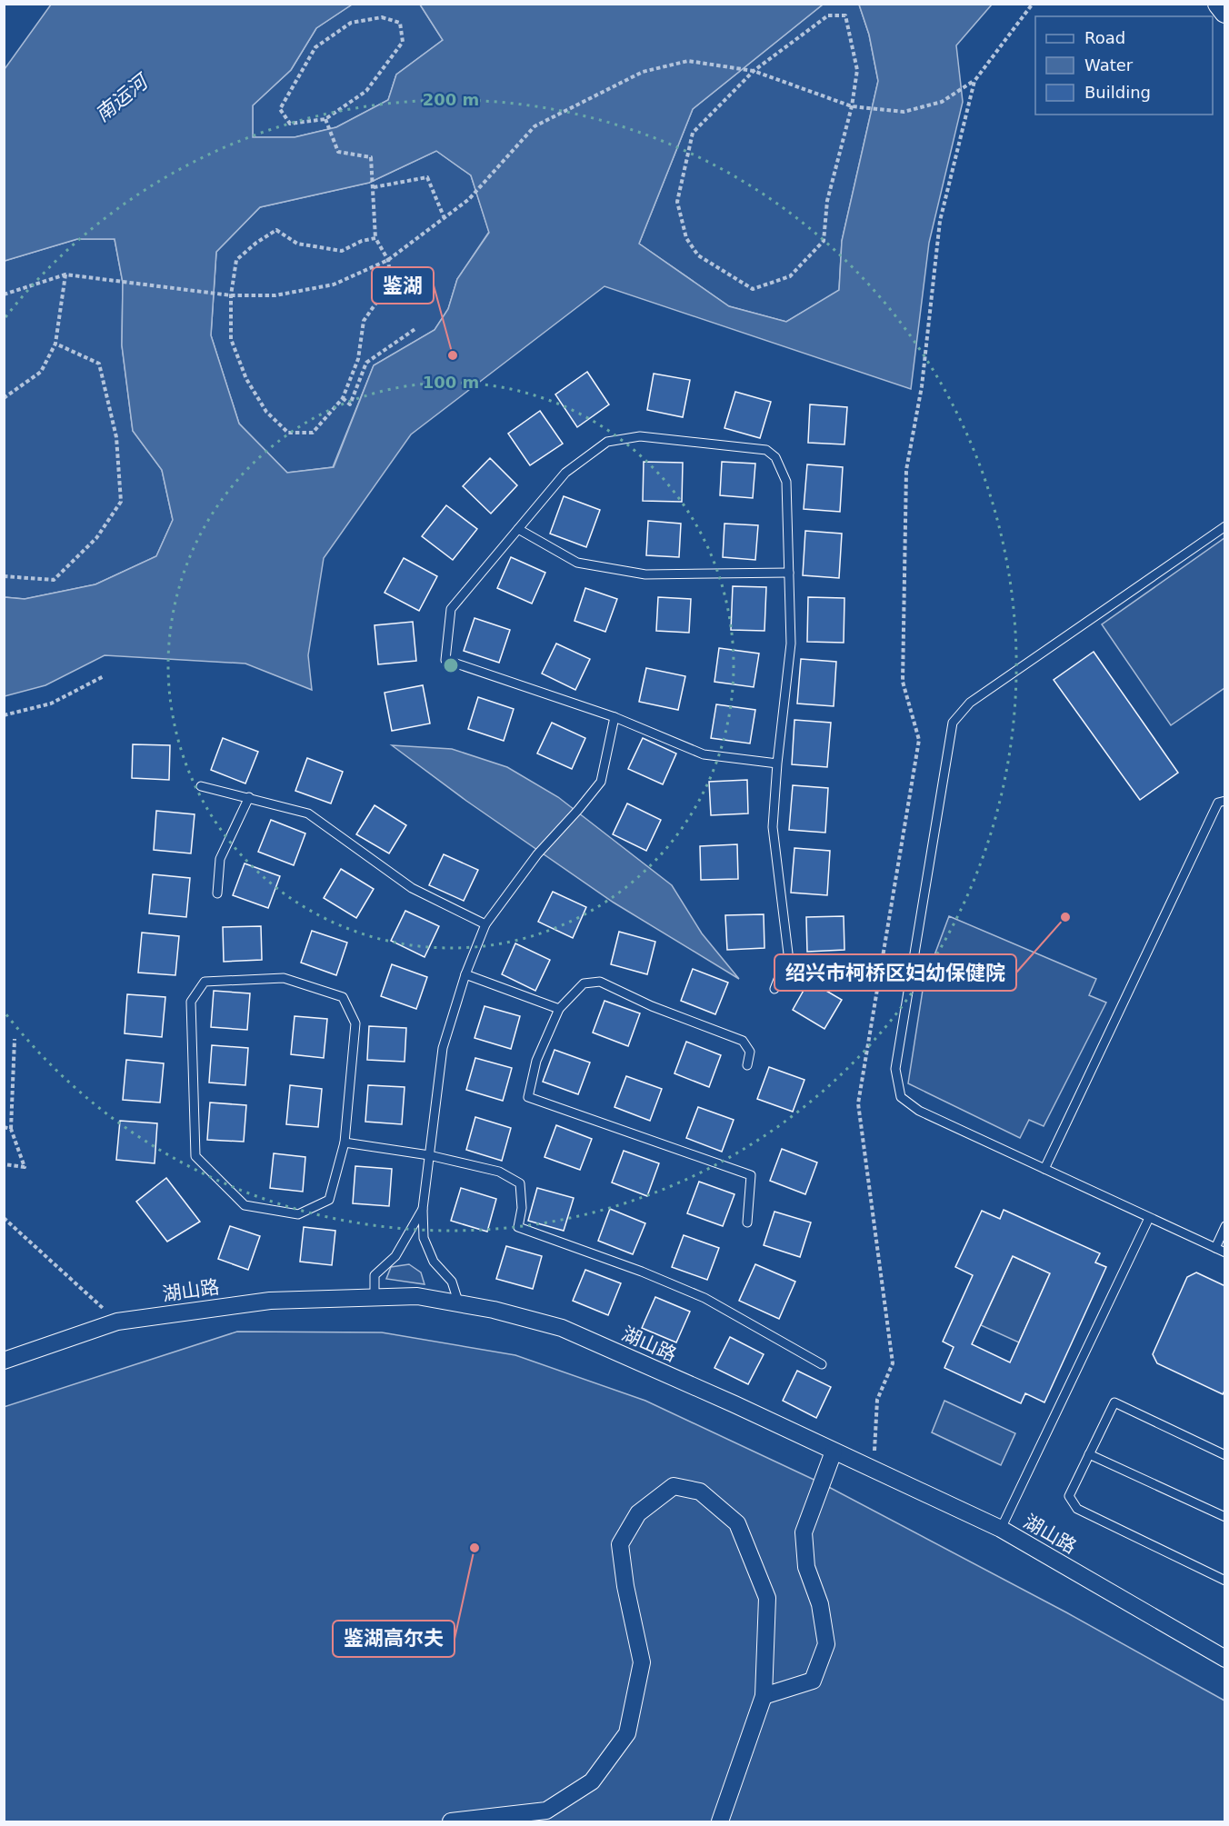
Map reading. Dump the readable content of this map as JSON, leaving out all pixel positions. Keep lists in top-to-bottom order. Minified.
{"streets":{"street":["湖山路"]},"water":["南运河"],"places":["鉴湖","绍兴市柯桥区妇幼保健院","鉴湖高尔夫"],"legend":["Road","Water","Building"],"rings":["200 m","100 m"]}
